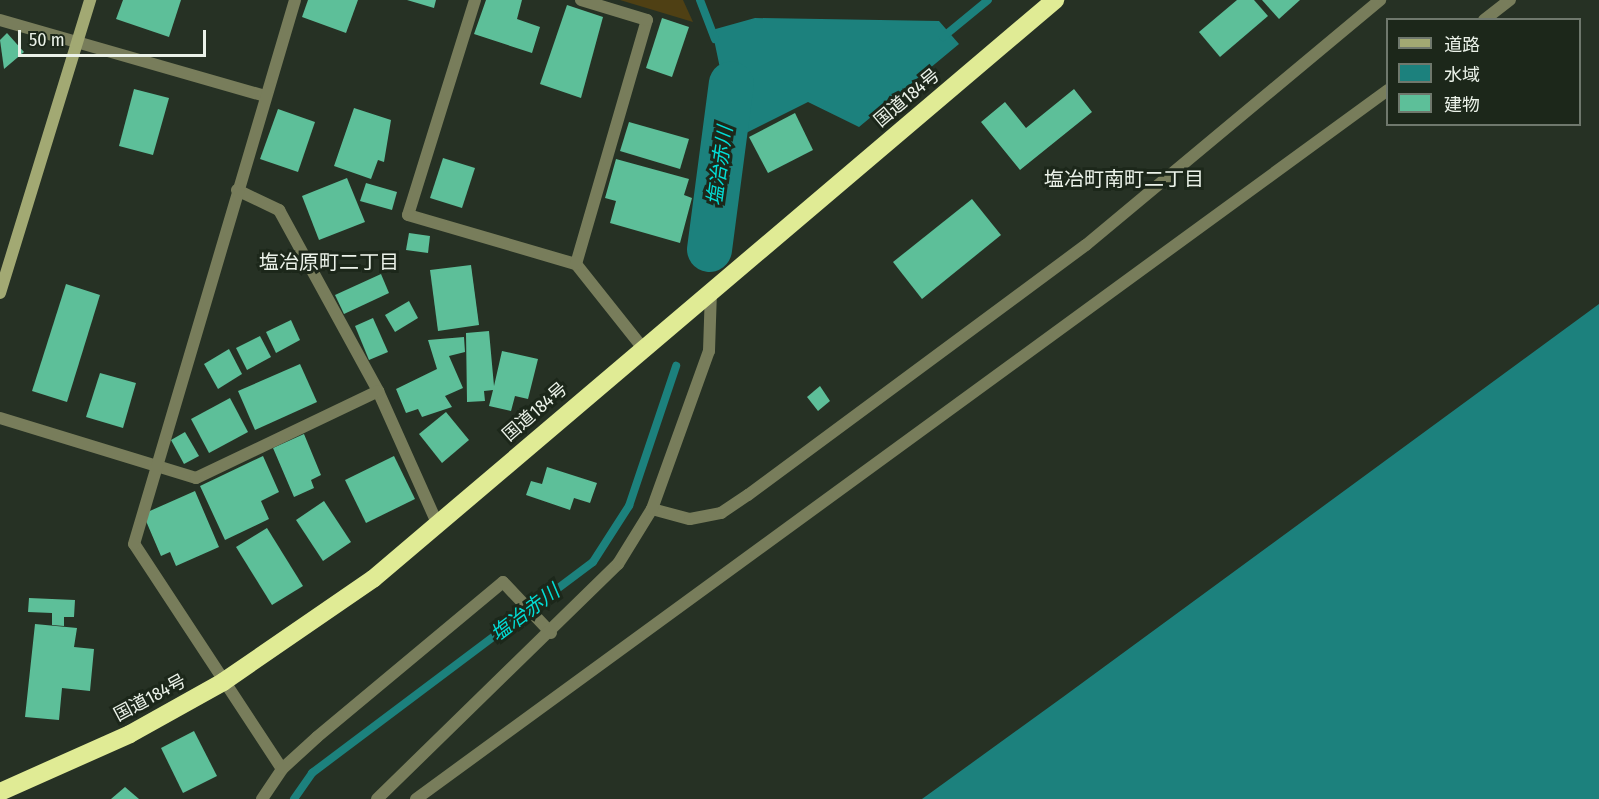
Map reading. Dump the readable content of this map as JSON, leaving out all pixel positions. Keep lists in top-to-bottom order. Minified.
{"streets":{"highway":["国道184号"]},"districts":["塩冶町南町二丁目","塩冶原町二丁目"],"water":["塩冶赤川"],"legend":["道路","水域","建物"],"scale_bar":"50 m"}
